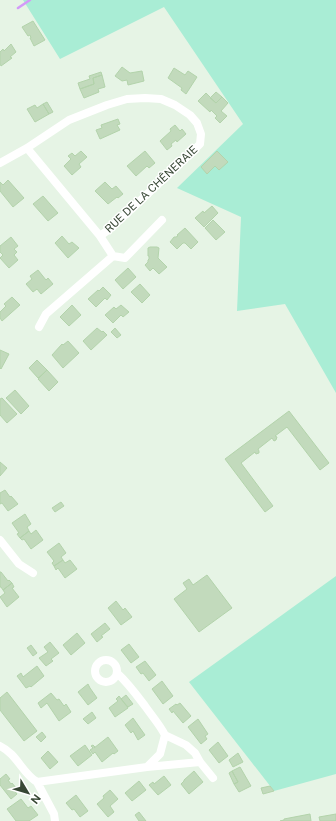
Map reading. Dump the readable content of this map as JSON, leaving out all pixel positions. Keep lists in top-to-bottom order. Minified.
{"streets":{"street":["RUE DE LA CHÊNERAIE"]},"north":"bottom right"}
